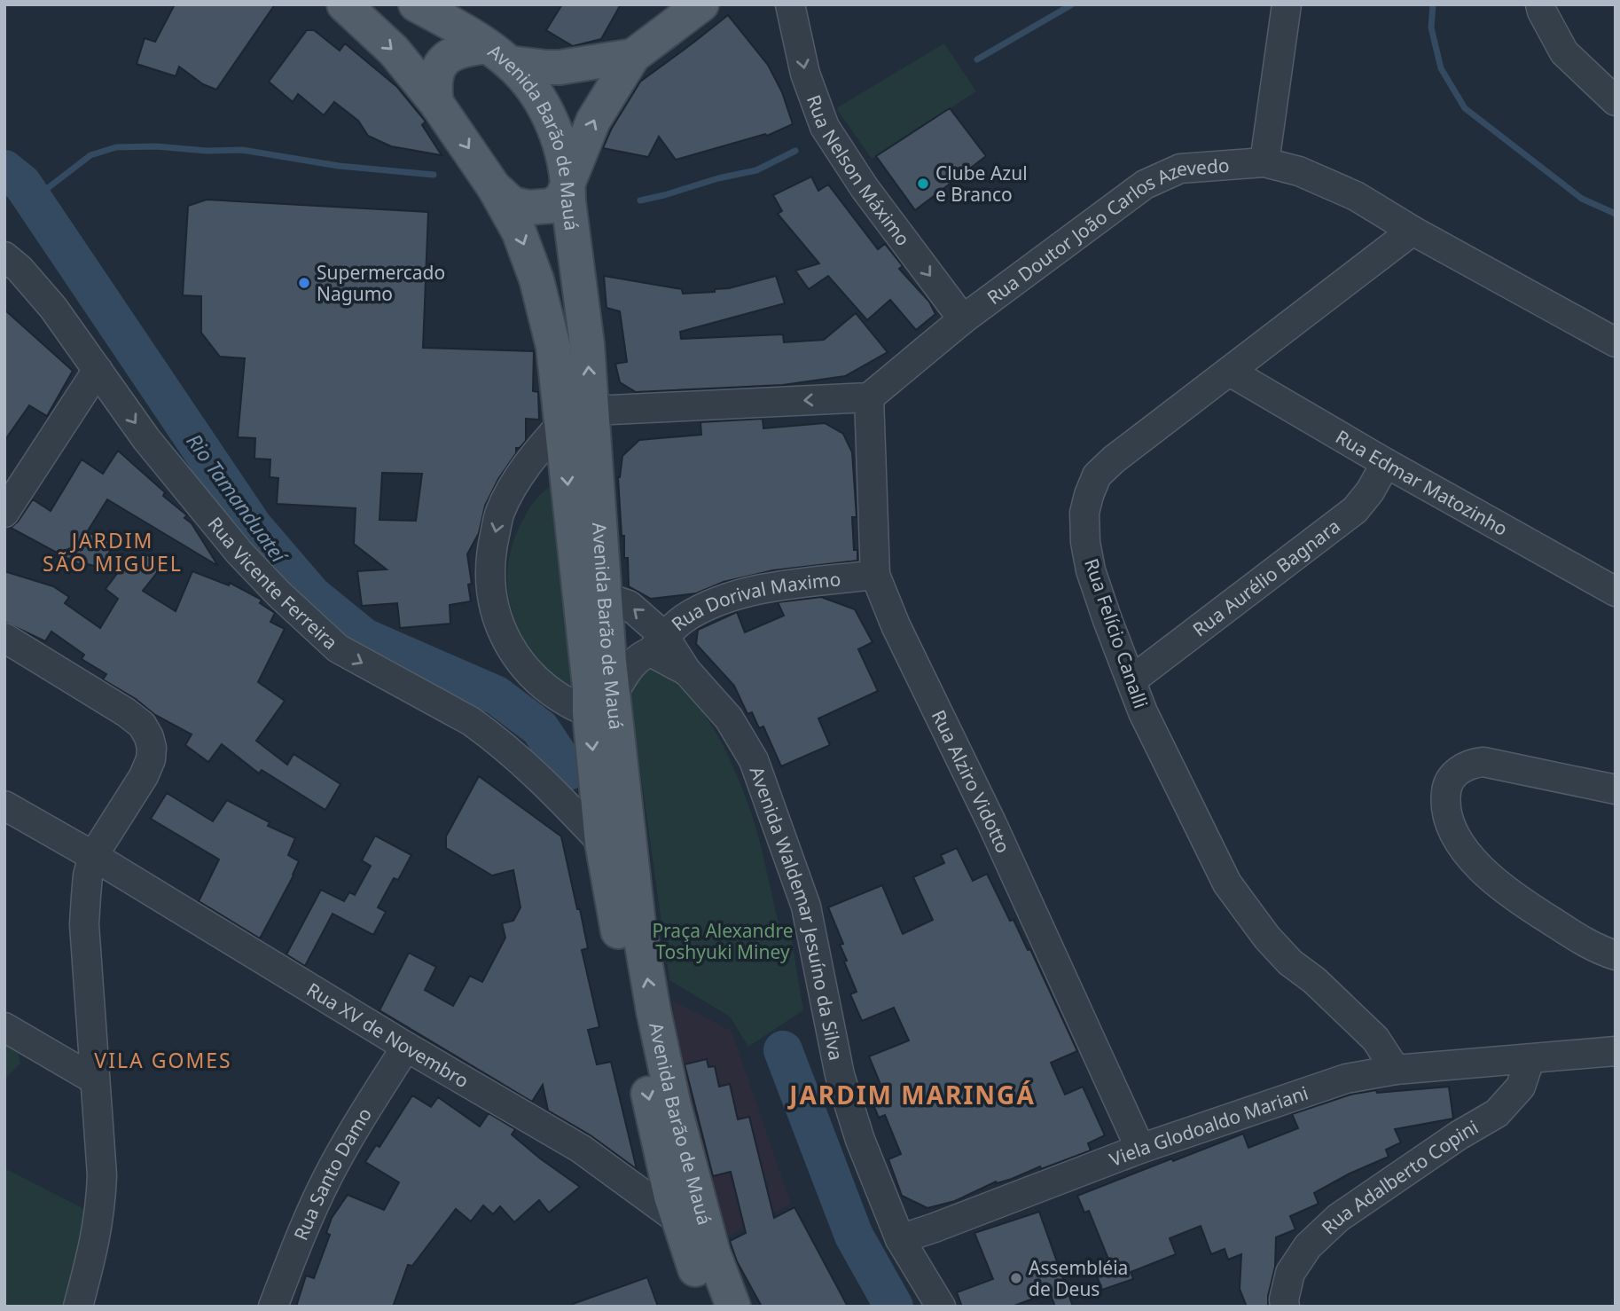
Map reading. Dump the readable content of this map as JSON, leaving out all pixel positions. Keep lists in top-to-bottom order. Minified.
{"streets":{"main road":["Avenida Barão de Mauá"],"street":["Rua Nelson Máximo","Rua Doutor João Carlos Azevedo","Rua Edmar Matozinho","Rua Aurélio Bagnara","Rua Vicente Ferreira","Rua Dorival Maximo","Rua Felício Canalli","Rua Alziro Vidotto","Avenida Waldemar Jesuíno da Silva","Rua XV de Novembro","Viela Glodoaldo Mariani","Rua Santo Damo","Rua Adalberto Copini"]},"crossings":[["Avenida Barão de Mauá","Rua Vicente Ferreira"],["Avenida Barão de Mauá","Rua Dorival Maximo"],["Avenida Barão de Mauá","Avenida Waldemar Jesuíno da Silva"],["Avenida Barão de Mauá","Rua XV de Novembro"],["Rua Nelson Máximo","Rua Doutor João Carlos Azevedo"],["Rua Doutor João Carlos Azevedo","Rua Felício Canalli"],["Rua Doutor João Carlos Azevedo","Rua Alziro Vidotto"],["Rua Edmar Matozinho","Rua Aurélio Bagnara"],["Rua Edmar Matozinho","Rua Felício Canalli"],["Rua Aurélio Bagnara","Rua Felício Canalli"],["Rua Dorival Maximo","Rua Alziro Vidotto"],["Rua Dorival Maximo","Avenida Waldemar Jesuíno da Silva"],["Rua Felício Canalli","Viela Glodoaldo Mariani"],["Rua Alziro Vidotto","Viela Glodoaldo Mariani"],["Avenida Waldemar Jesuíno da Silva","Viela Glodoaldo Mariani"],["Rua XV de Novembro","Rua Santo Damo"],["Viela Glodoaldo Mariani","Rua Adalberto Copini"]],"one_way":["Rua Nelson Máximo","Rua Vicente Ferreira"],"districts":["JARDIM SÃO MIGUEL","VILA GOMES","JARDIM MARINGÁ"],"water":["Rio Tamanduateí"],"parks":["Praça Alexandre Toshyuki Miney"],"places":["Clube Azul e Branco","Supermercado Nagumo","Assembléia de Deus"]}
